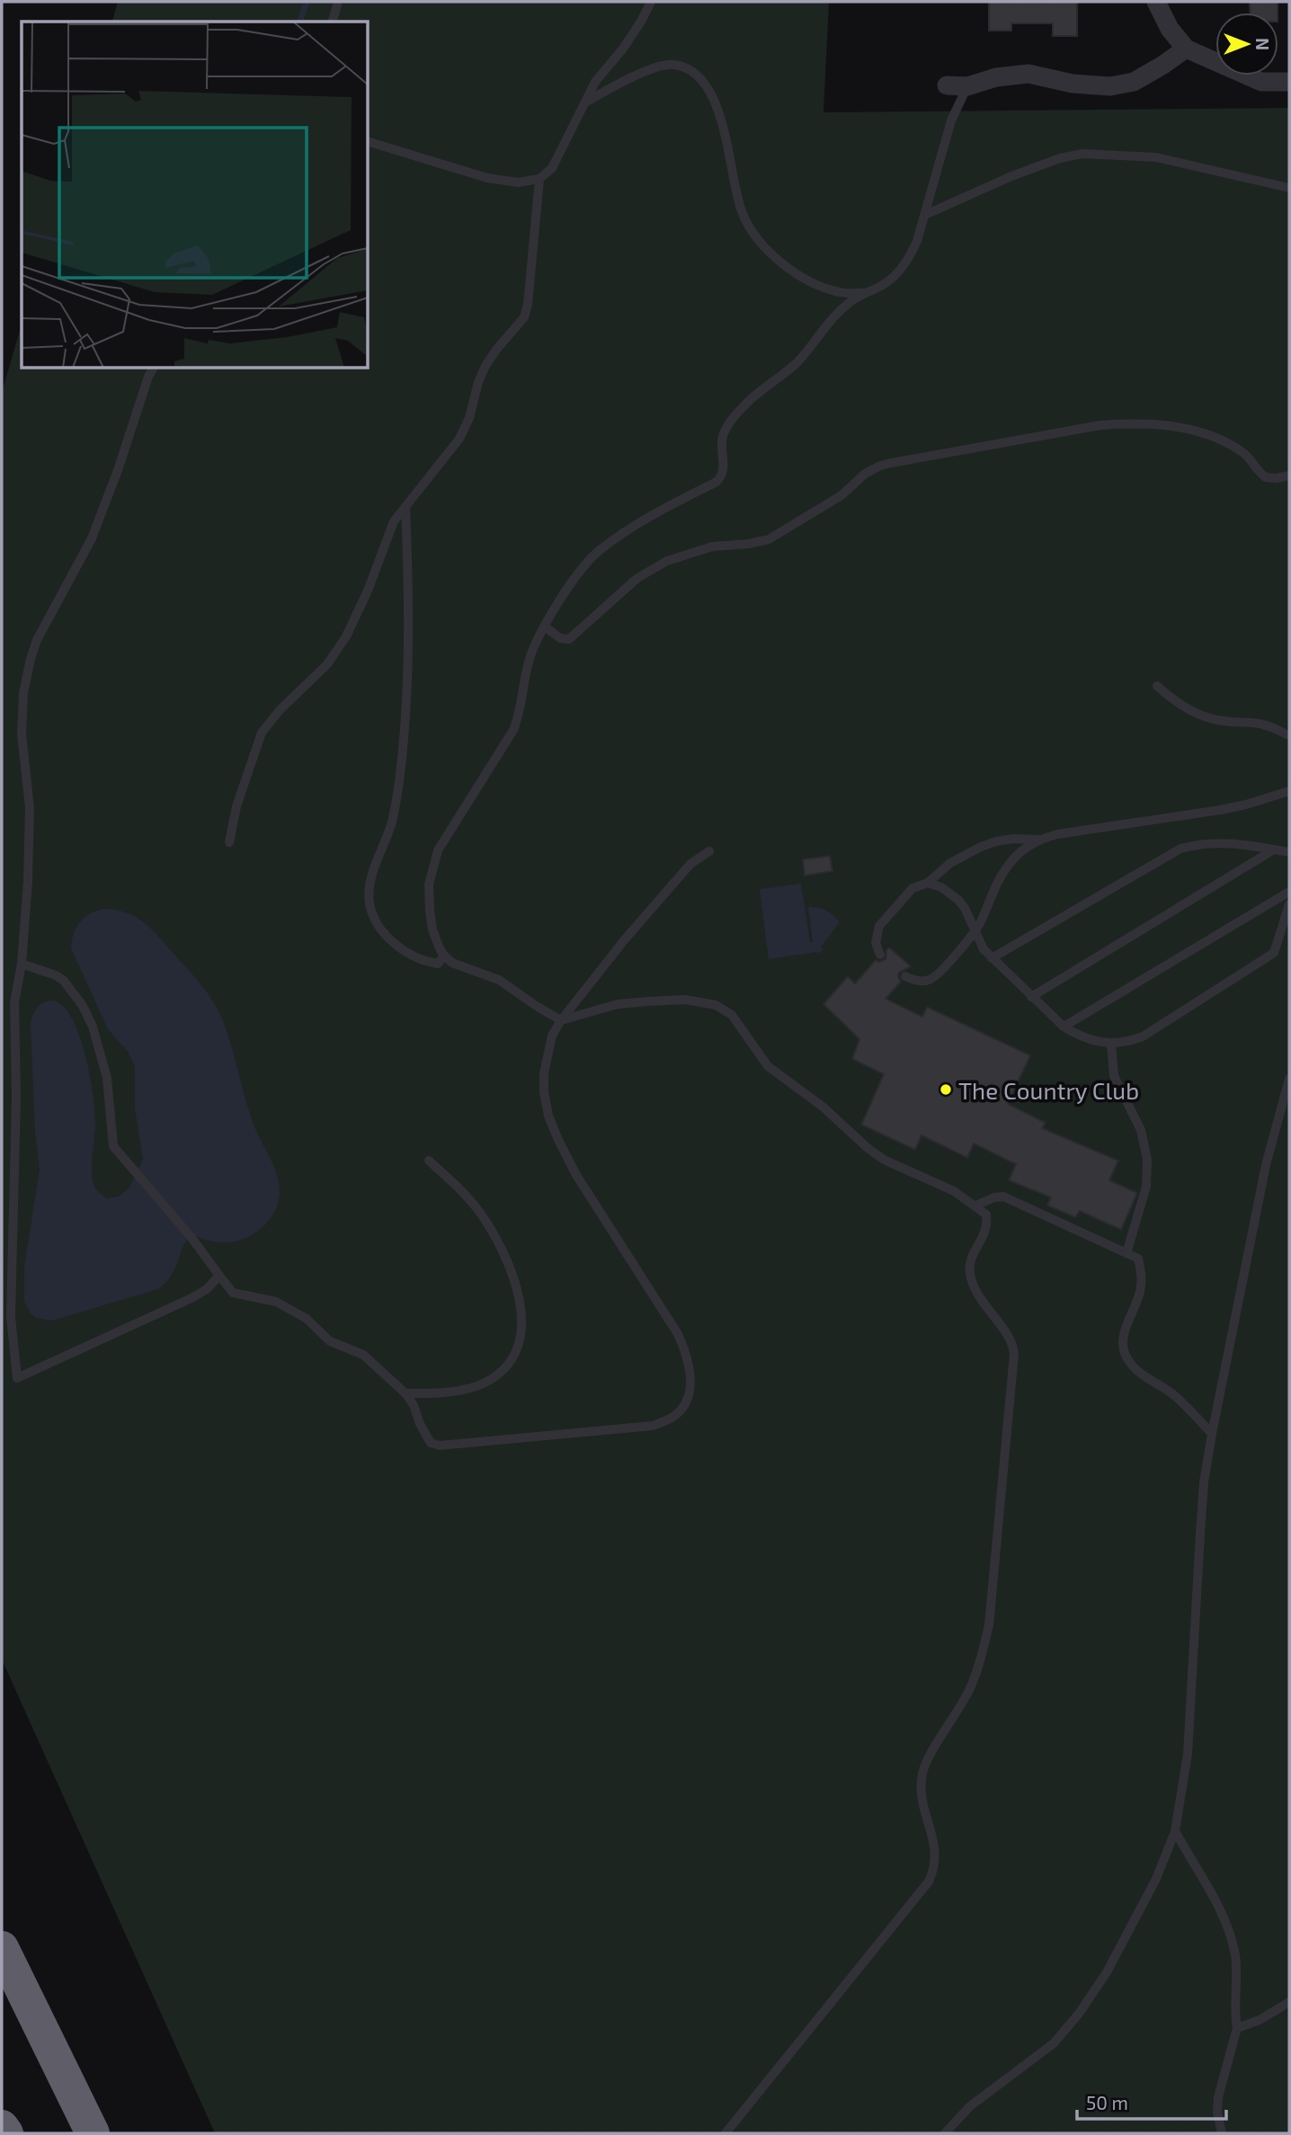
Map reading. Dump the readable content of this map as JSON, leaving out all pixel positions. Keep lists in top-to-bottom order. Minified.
{"places":["The Country Club"],"scale_bar":"50 m","north":"right"}
